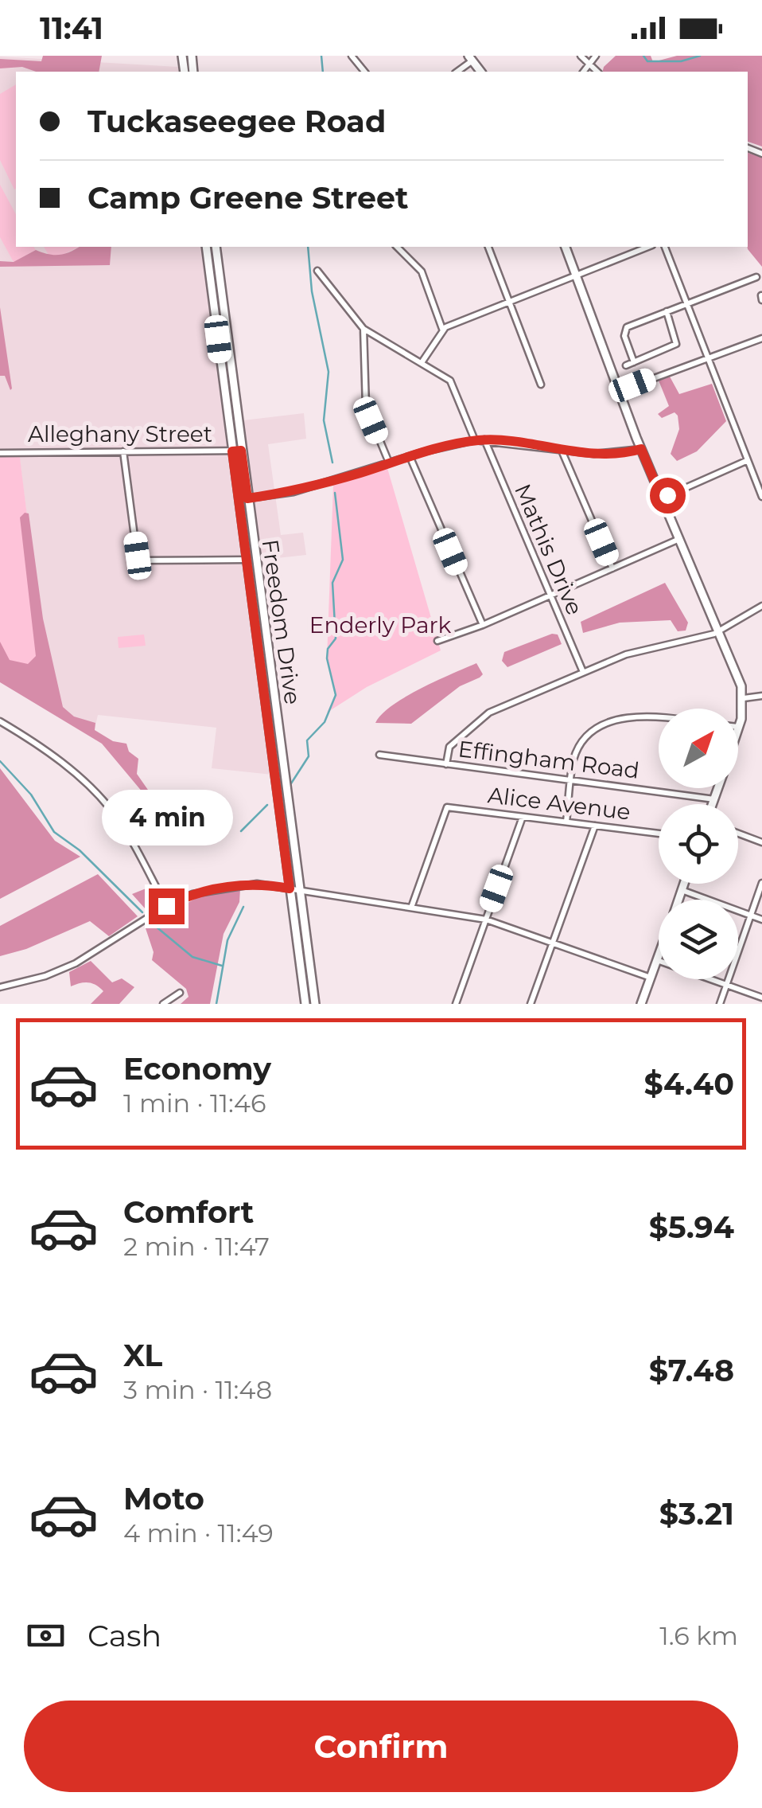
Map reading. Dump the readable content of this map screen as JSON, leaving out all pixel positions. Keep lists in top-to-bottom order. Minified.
{"streets":{"main road":["Freedom Drive"],"street":["Alleghany Street","Mathis Drive","Effingham Road","Alice Avenue"]},"crossings":[["Alleghany Street","Freedom Drive"]],"parks":["Enderly Park"],"north":"top right","page":{"status":"11:41","banner":["Tuckaseegee Road","Camp Greene Street"],"bubble":"4 min","list":[{"name":"Economy","note":"1 min · 11:46","value":"$4.40"},{"name":"Comfort","note":"2 min · 11:47","value":"$5.94"},{"name":"XL","note":"3 min · 11:48","value":"$7.48"},{"name":"Moto","note":"4 min · 11:49","value":"$3.21"}],"pay":["Cash","1.6 km"],"buttons":"Confirm"}}
